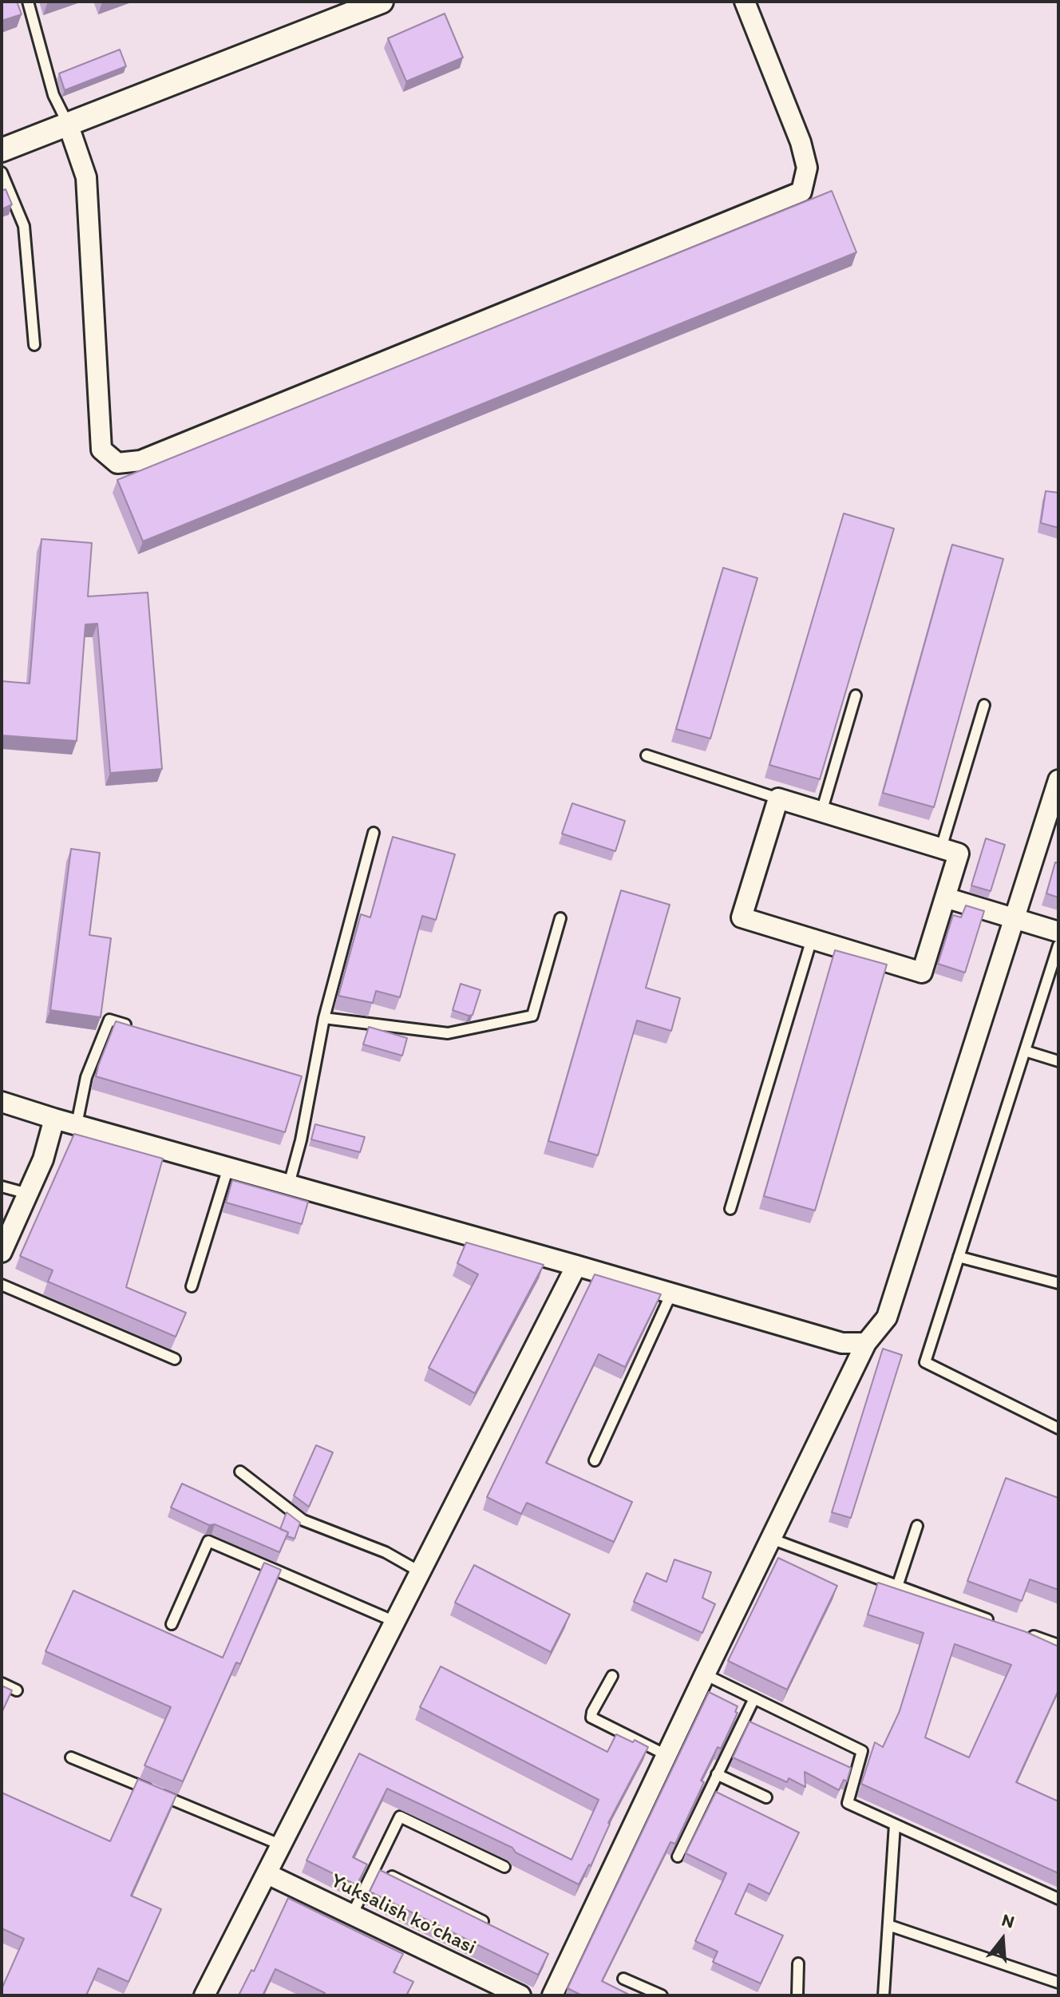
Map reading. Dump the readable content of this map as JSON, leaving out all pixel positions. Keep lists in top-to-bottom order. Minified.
{"streets":{"street":["Yuksalish ko’chasi"]},"north":"top"}
